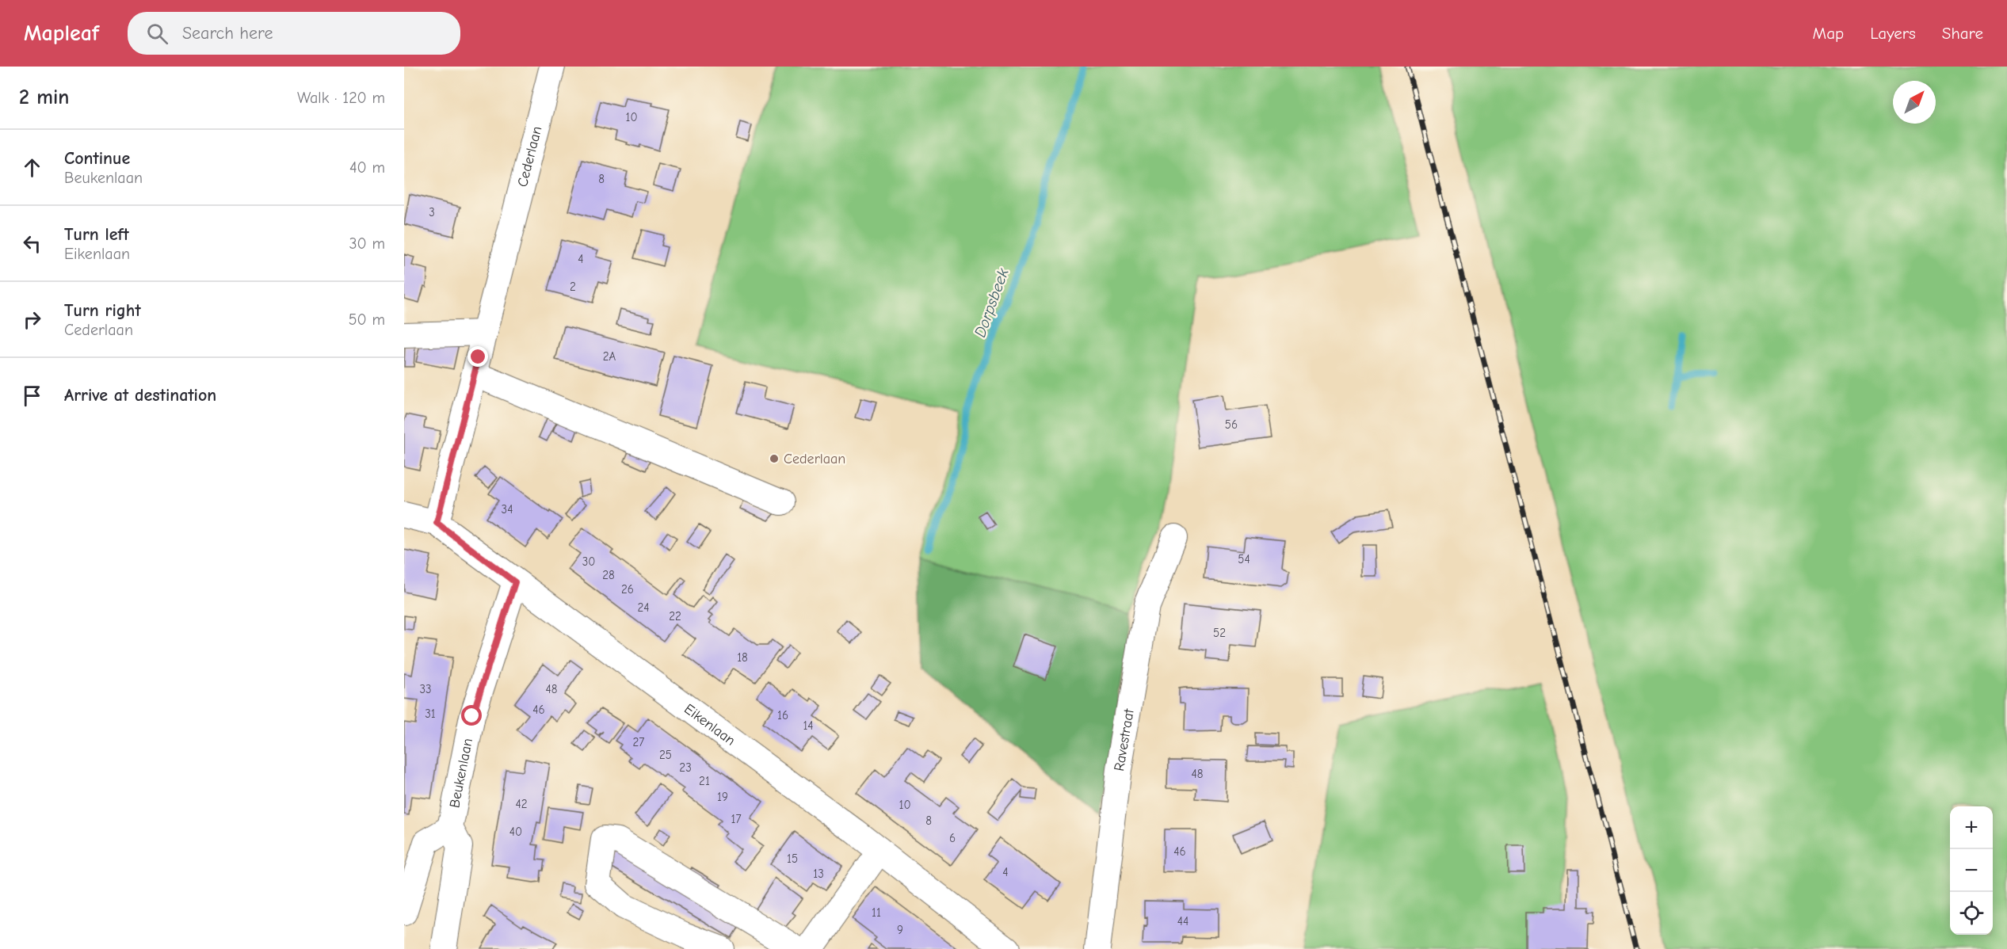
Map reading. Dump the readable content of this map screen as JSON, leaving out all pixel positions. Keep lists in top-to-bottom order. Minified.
{"streets":{"street":["Cederlaan","Eikenlaan","Ravestraat","Beukenlaan"]},"crossings":[["Cederlaan","Eikenlaan"],["Eikenlaan","Beukenlaan"]],"water":["Dorpsbeek"],"places":["Cederlaan"],"house_numbers":["10","8","3","4","2","2A","56","34","54","30","28","26","24","22","52","18","33","48","46","31","16","14","27","25","23","48","21","19","42","10","17","8","40","6","46","15","4","13","11","44","9"],"north":"top right","page":{"header":"Mapleaf","search":"Search here","nav":["Map","Layers","Share"],"heading":["2 min","Walk · 120 m"],"list":[["Continue","Beukenlaan","40 m"],["Turn left","Eikenlaan","30 m"],["Turn right","Cederlaan","50 m"],"Arrive at destination"],"map_buttons":["+","−"]}}
